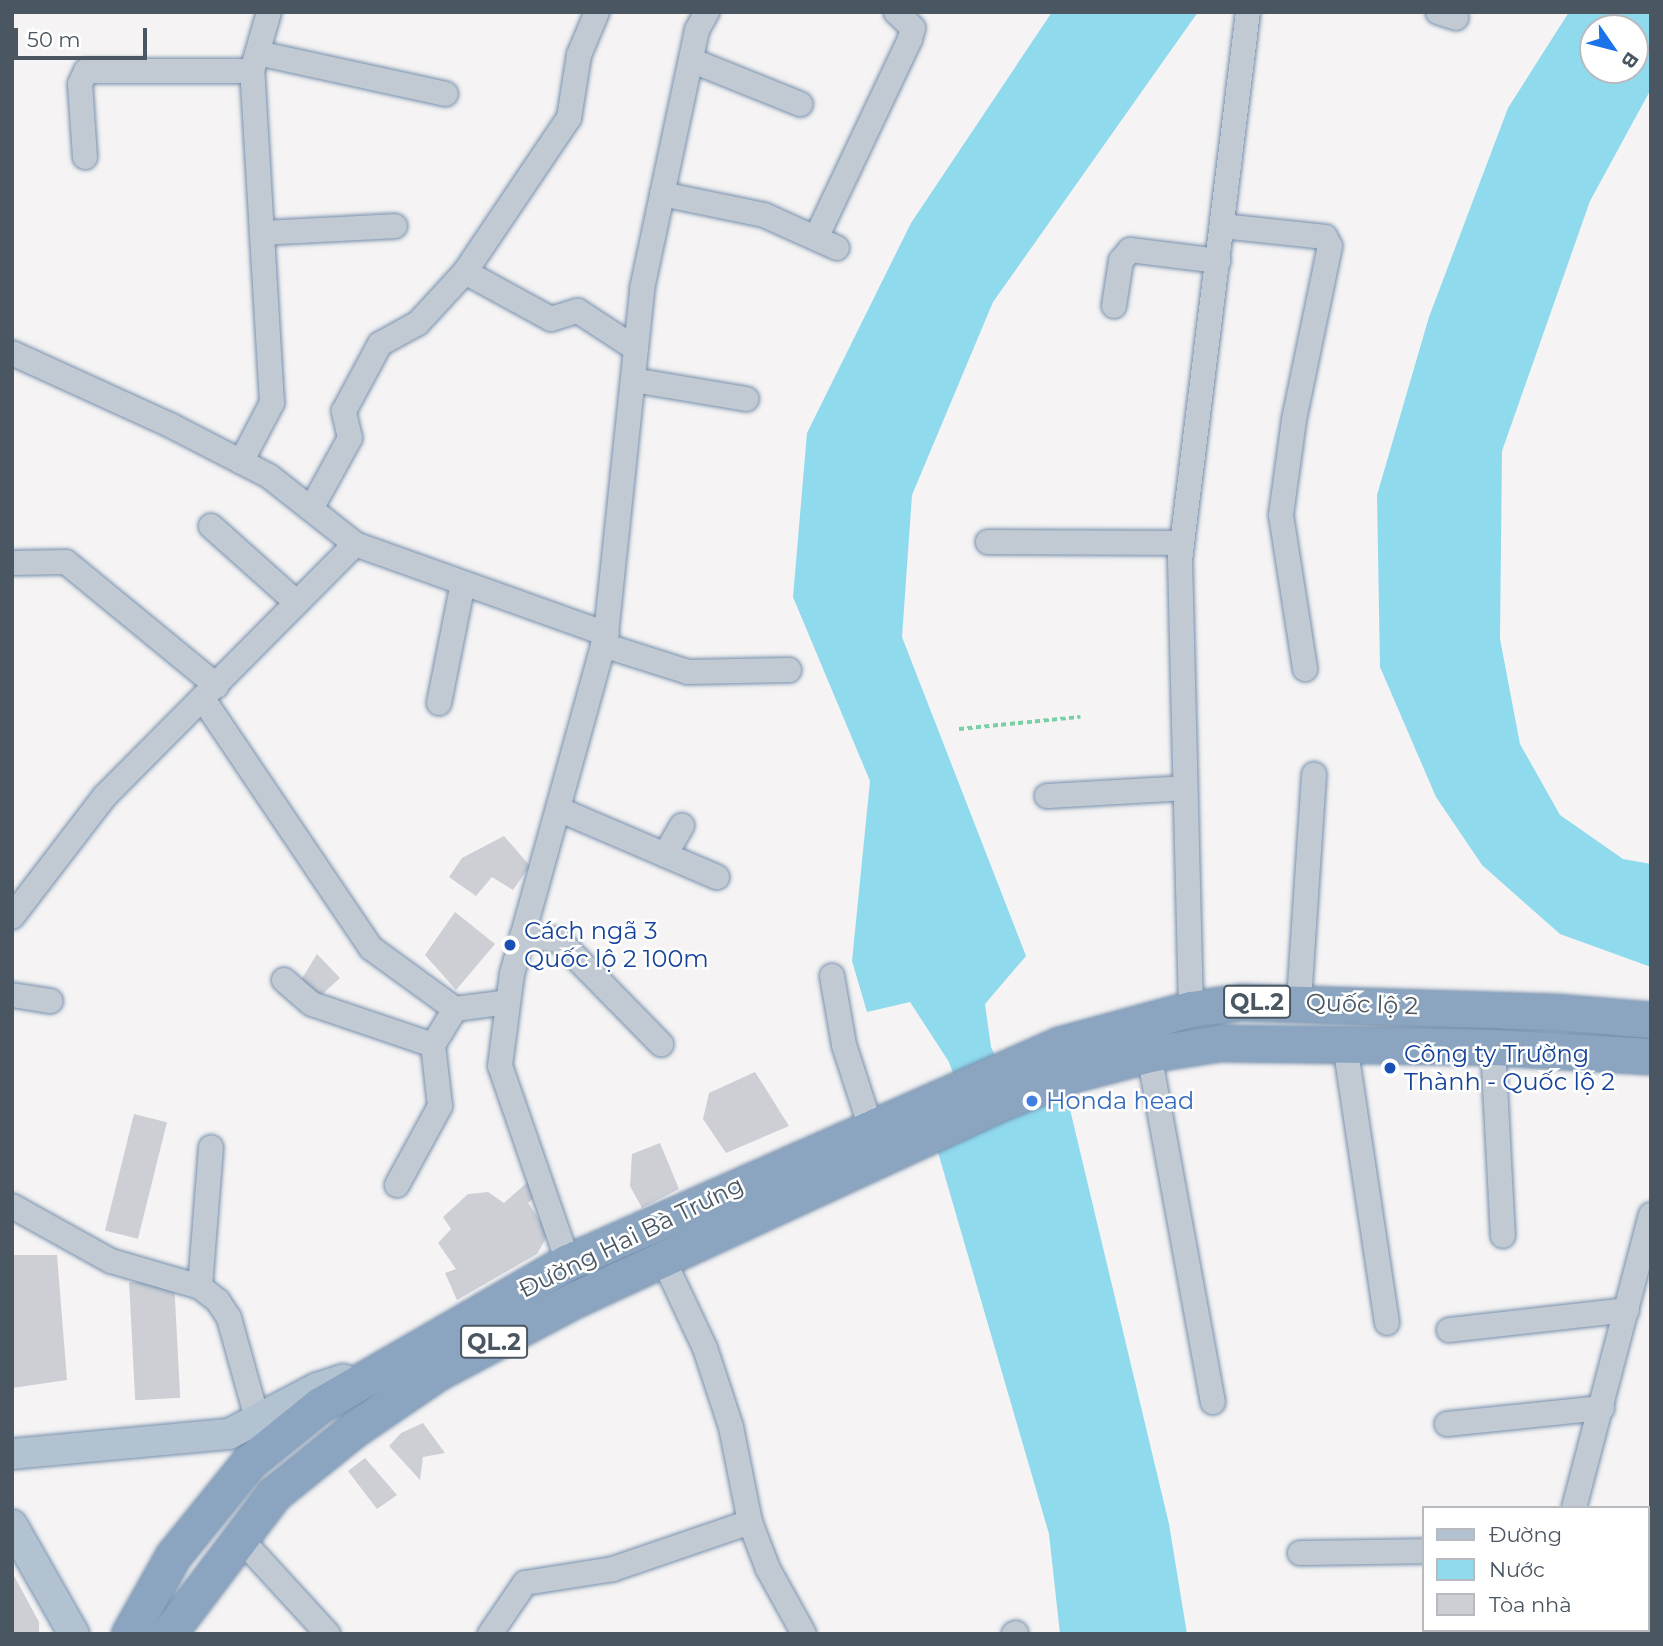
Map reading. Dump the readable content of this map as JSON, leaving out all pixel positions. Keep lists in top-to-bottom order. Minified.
{"streets":{"highway":["QL.2","Quốc lộ 2","Đường Hai Bà Trưng"]},"crossings":[["Quốc lộ 2","Đường Hai Bà Trưng"]],"places":["Cách ngã 3 Quốc lộ 2 100m","Công ty Trường Thành - Quốc lộ 2","Honda head"],"legend":["Đường","Nước","Tòa nhà"],"scale_bar":"50 m","north":"bottom right"}
